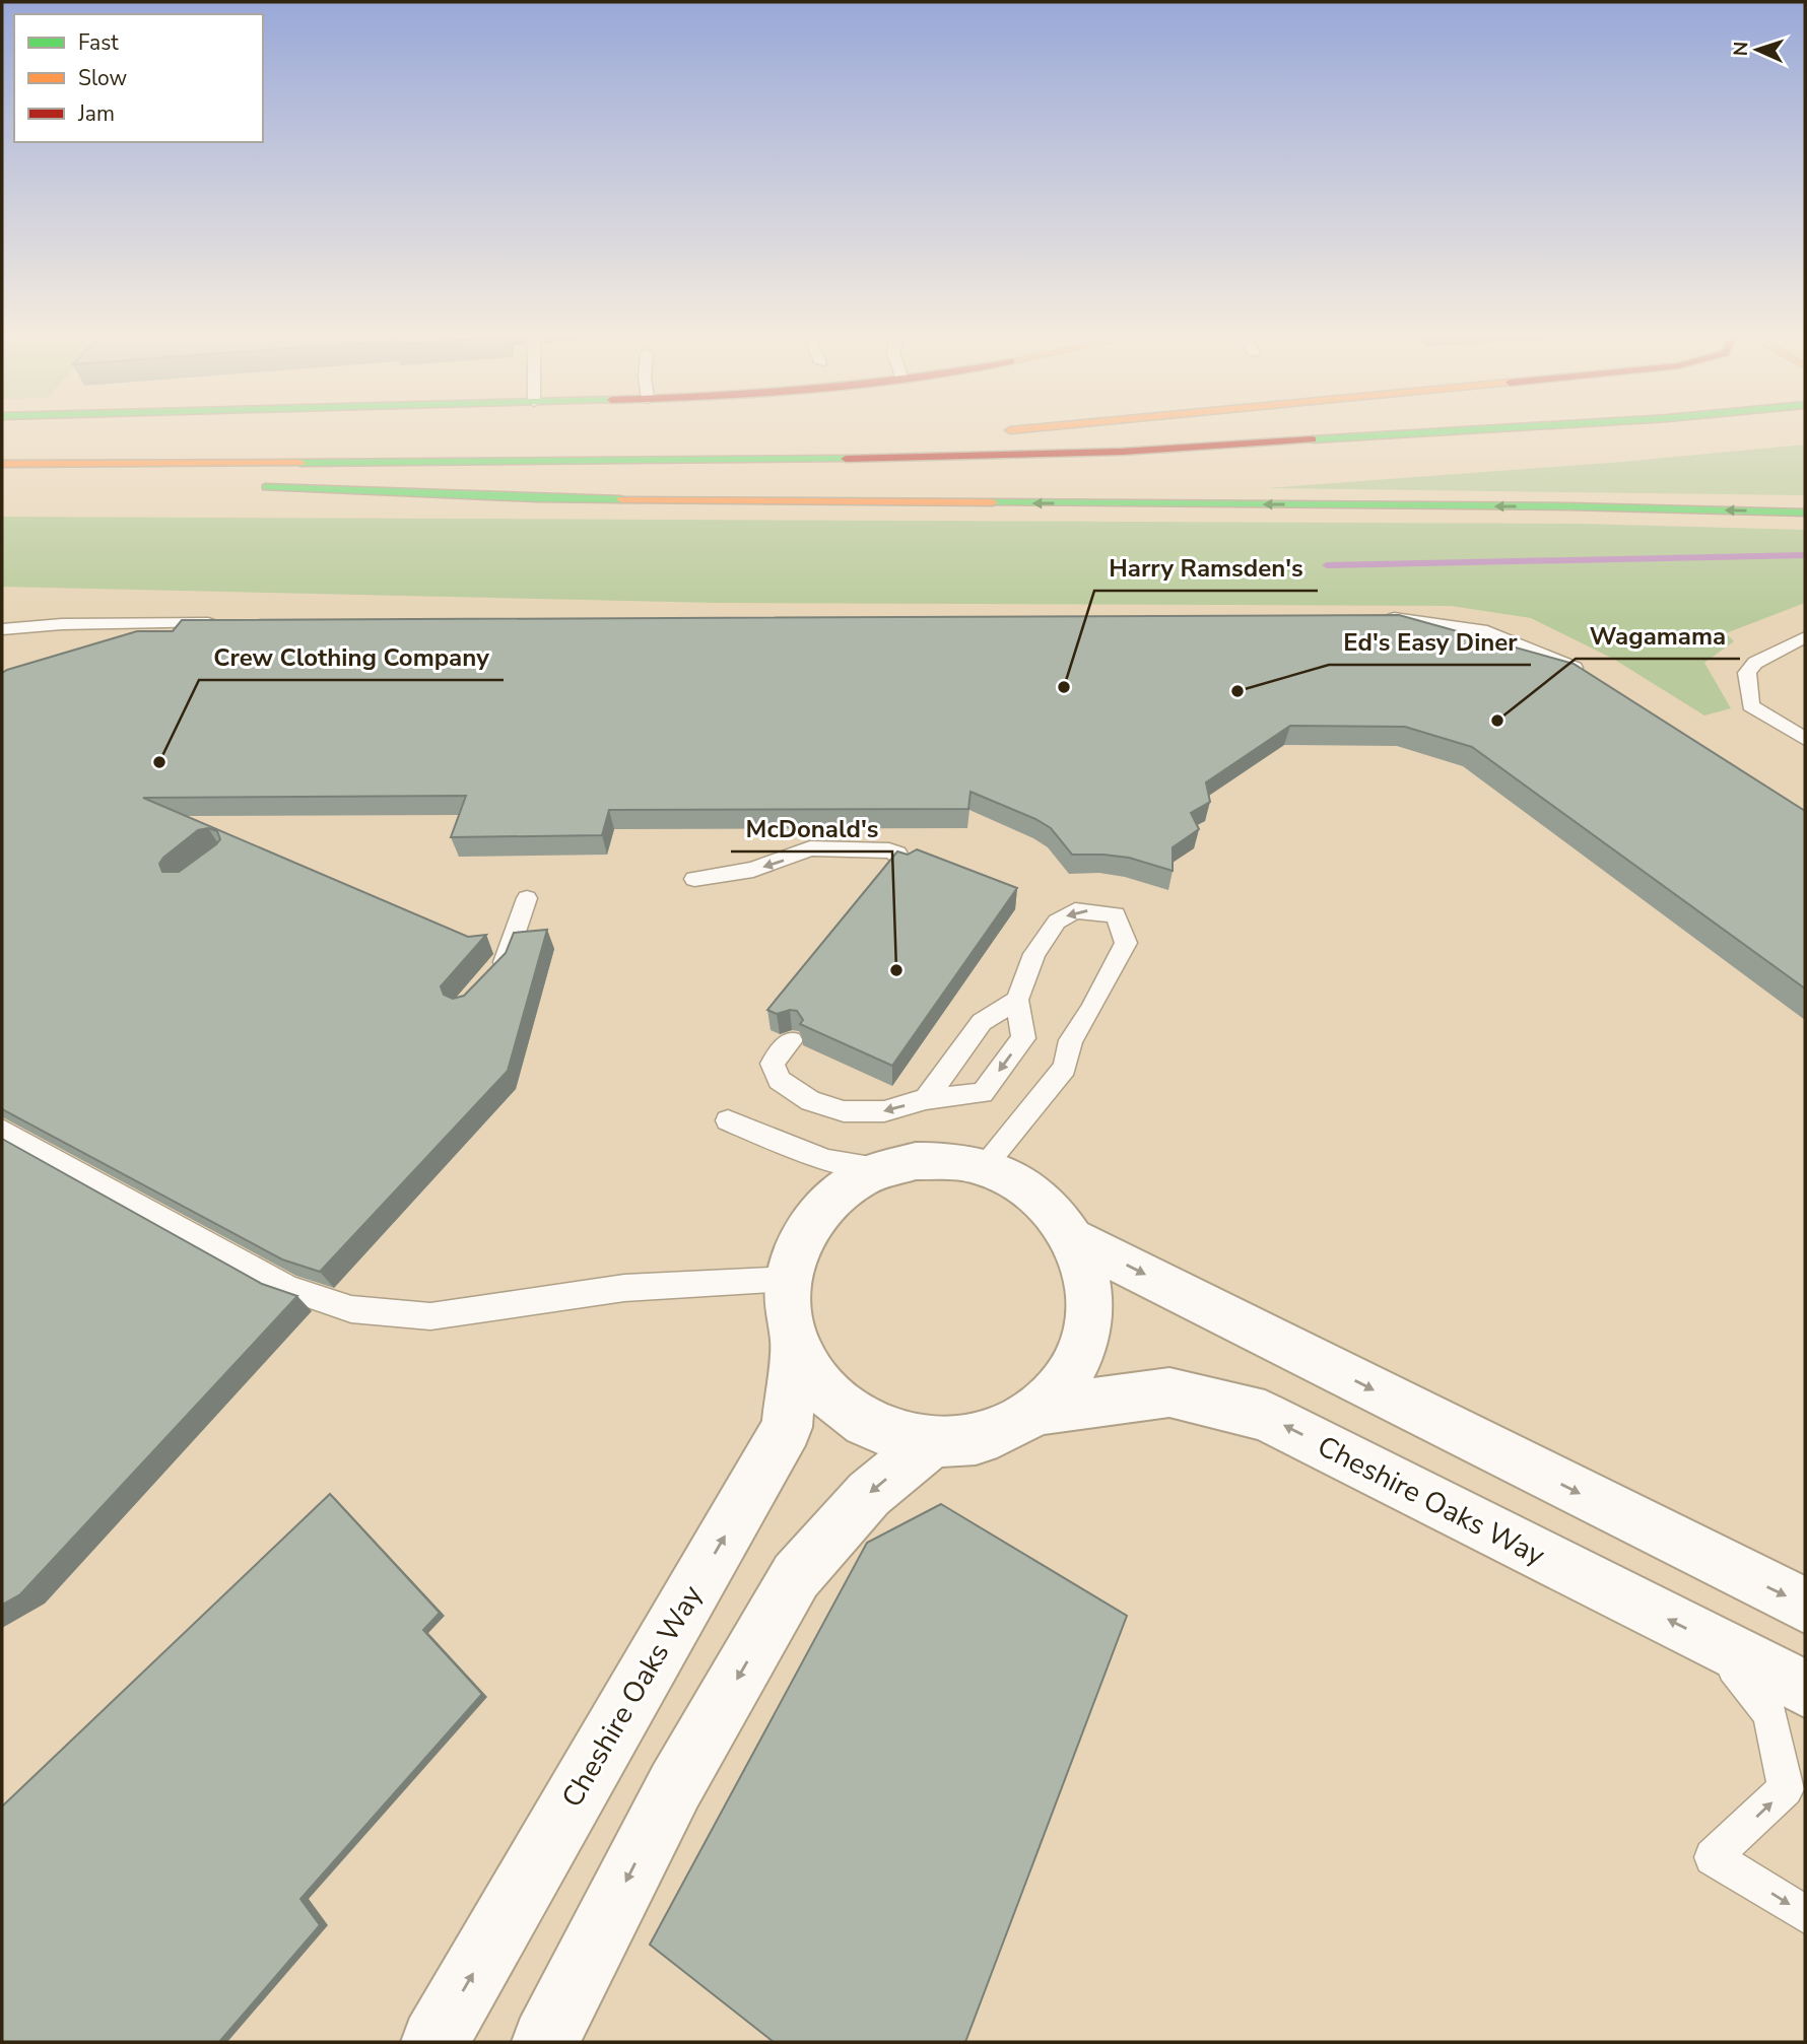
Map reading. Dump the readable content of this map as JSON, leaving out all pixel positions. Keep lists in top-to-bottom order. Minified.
{"streets":{"street":["Cheshire Oaks Way"]},"places":["Harry Ramsden's","Ed's Easy Diner","Wagamama","Crew Clothing Company","McDonald's"],"legend":["Fast","Slow","Jam"],"north":"left"}
